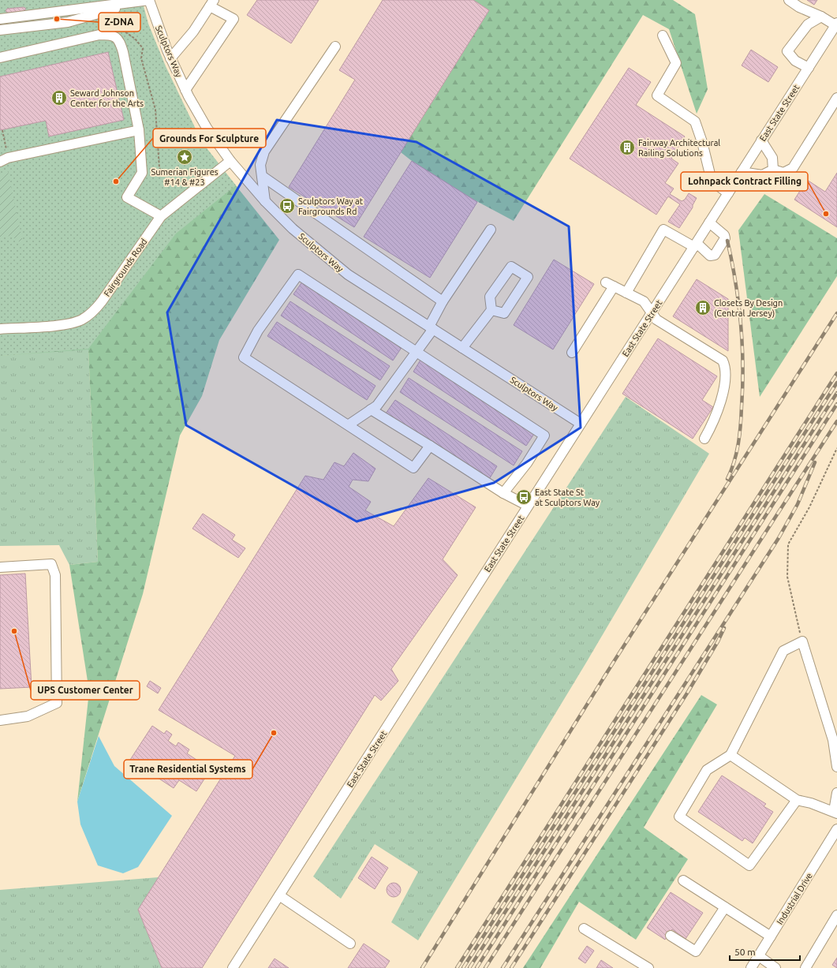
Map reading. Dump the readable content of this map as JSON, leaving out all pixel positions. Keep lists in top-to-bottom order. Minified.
{"streets":{"street":["Sculptors Way","East State Street","Fairgrounds Road","Industrial Drive"]},"crossings":[["Sculptors Way","East State Street"],["Sculptors Way","Fairgrounds Road"]],"places":{"other":["Z-DNA","Grounds For Sculpture","Lohnpack Contract Filling","UPS Customer Center","Trane Residential Systems"],"building":["Seward Johnson Center for the Arts","Fairway Architectural Railing Solutions","Closets By Design (Central Jersey)"],"place":["Sumerian Figures #14 & #23"],"bus stop":["Sculptors Way at Fairgrounds Rd","East State St at Sculptors Way"]},"scale_bar":"50 m"}
